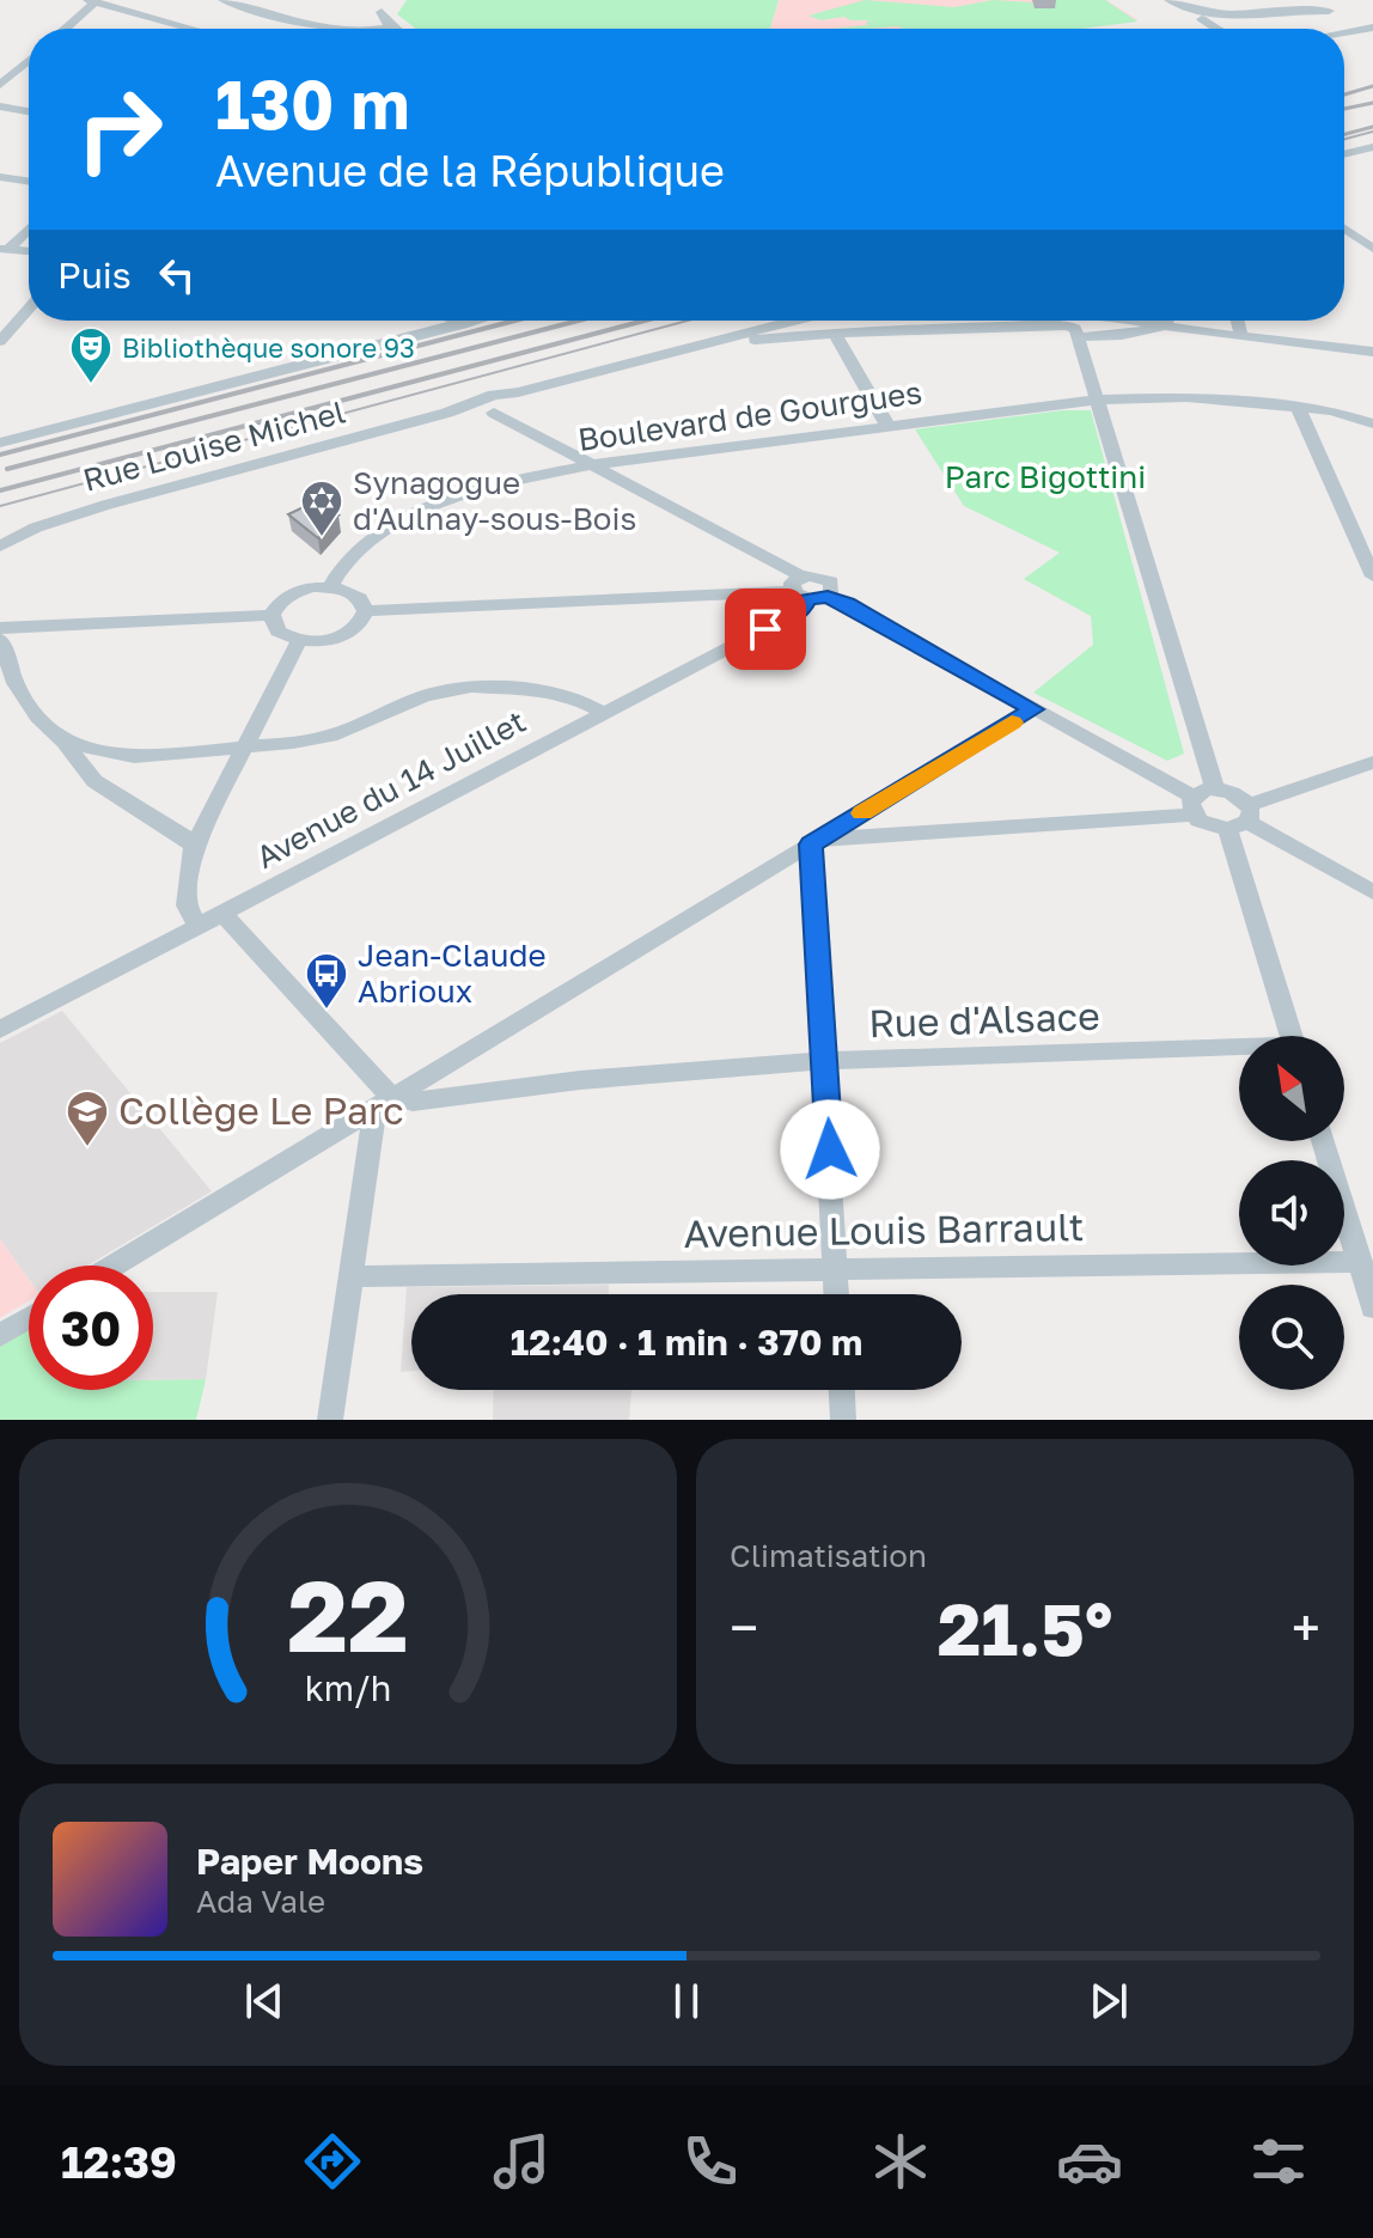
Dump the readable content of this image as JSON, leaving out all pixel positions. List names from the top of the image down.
{
  "streets": {
    "street": [
      "Boulevard de Gourgues",
      "Rue Louise Michel",
      "Avenue du 14 Juillet",
      "Rue d'Alsace",
      "Avenue Louis Barrault"
    ]
  },
  "parks": ["Parc Bigottini"],
  "places": {
    "theatre": ["Bibliothèque sonore 93"],
    "synagogue": ["Synagogue d'Aulnay-sous-Bois"],
    "bus stop": ["Jean-Claude Abrioux"],
    "school or university": ["Collège Le Parc"]
  },
  "north": "top left",
  "page": {
    "turn": ["130 m", "Avenue de la République"],
    "then": "Puis",
    "limit": "30",
    "trip": "12:40 · 1 min · 370 m",
    "tile": "Climatisation",
    "heat": ["−", "21.5°", "+"],
    "song": ["Paper Moons", "Ada Vale"],
    "tabs": "12:39",
    "gauge": ["22", "km/h"]
  }
}
